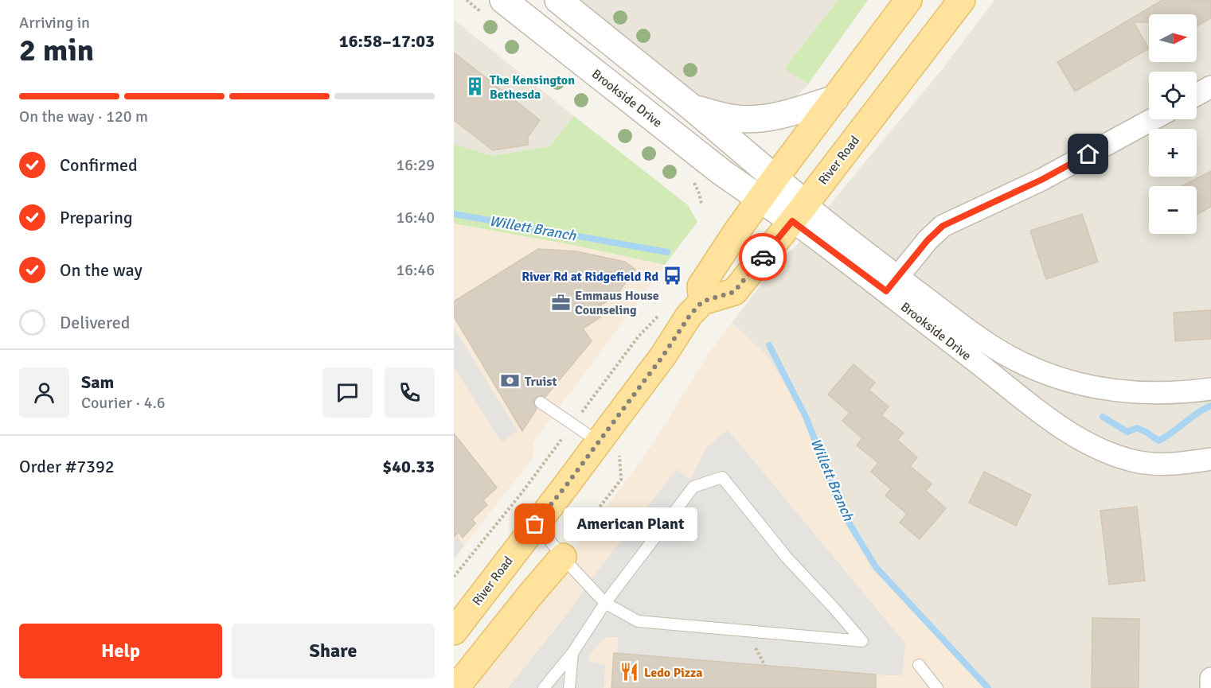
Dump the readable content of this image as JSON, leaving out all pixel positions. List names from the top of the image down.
{
  "streets": {
    "main road": ["River Road"],
    "street": ["Brookside Drive"]
  },
  "crossings": [
    ["Brookside Drive", "River Road"]
  ],
  "water": ["Willett Branch"],
  "places": {
    "building": ["The Kensington Bethesda"],
    "bus stop": ["River Rd at Ridgefield Rd"],
    "office": ["Emmaus House Counseling"],
    "bank": ["Truist"],
    "other": ["American Plant"],
    "restaurant": ["Ledo Pizza"]
  },
  "north": "right",
  "page": {
    "heading": ["2 min", "Arriving in", "16:58–17:03"],
    "panel": [
      "Sam",
      "Courier · 4.6",
      "Order #7392",
      "$40.33"
    ],
    "map_buttons": ["+", "−"],
    "bar": "On the way · 120 m",
    "list": [
      ["Confirmed", "16:29"],
      ["Preparing", "16:40"],
      ["On the way", "16:46"],
      "Delivered"
    ],
    "bubble": "American Plant",
    "buttons": ["Help", "Share"]
  }
}
